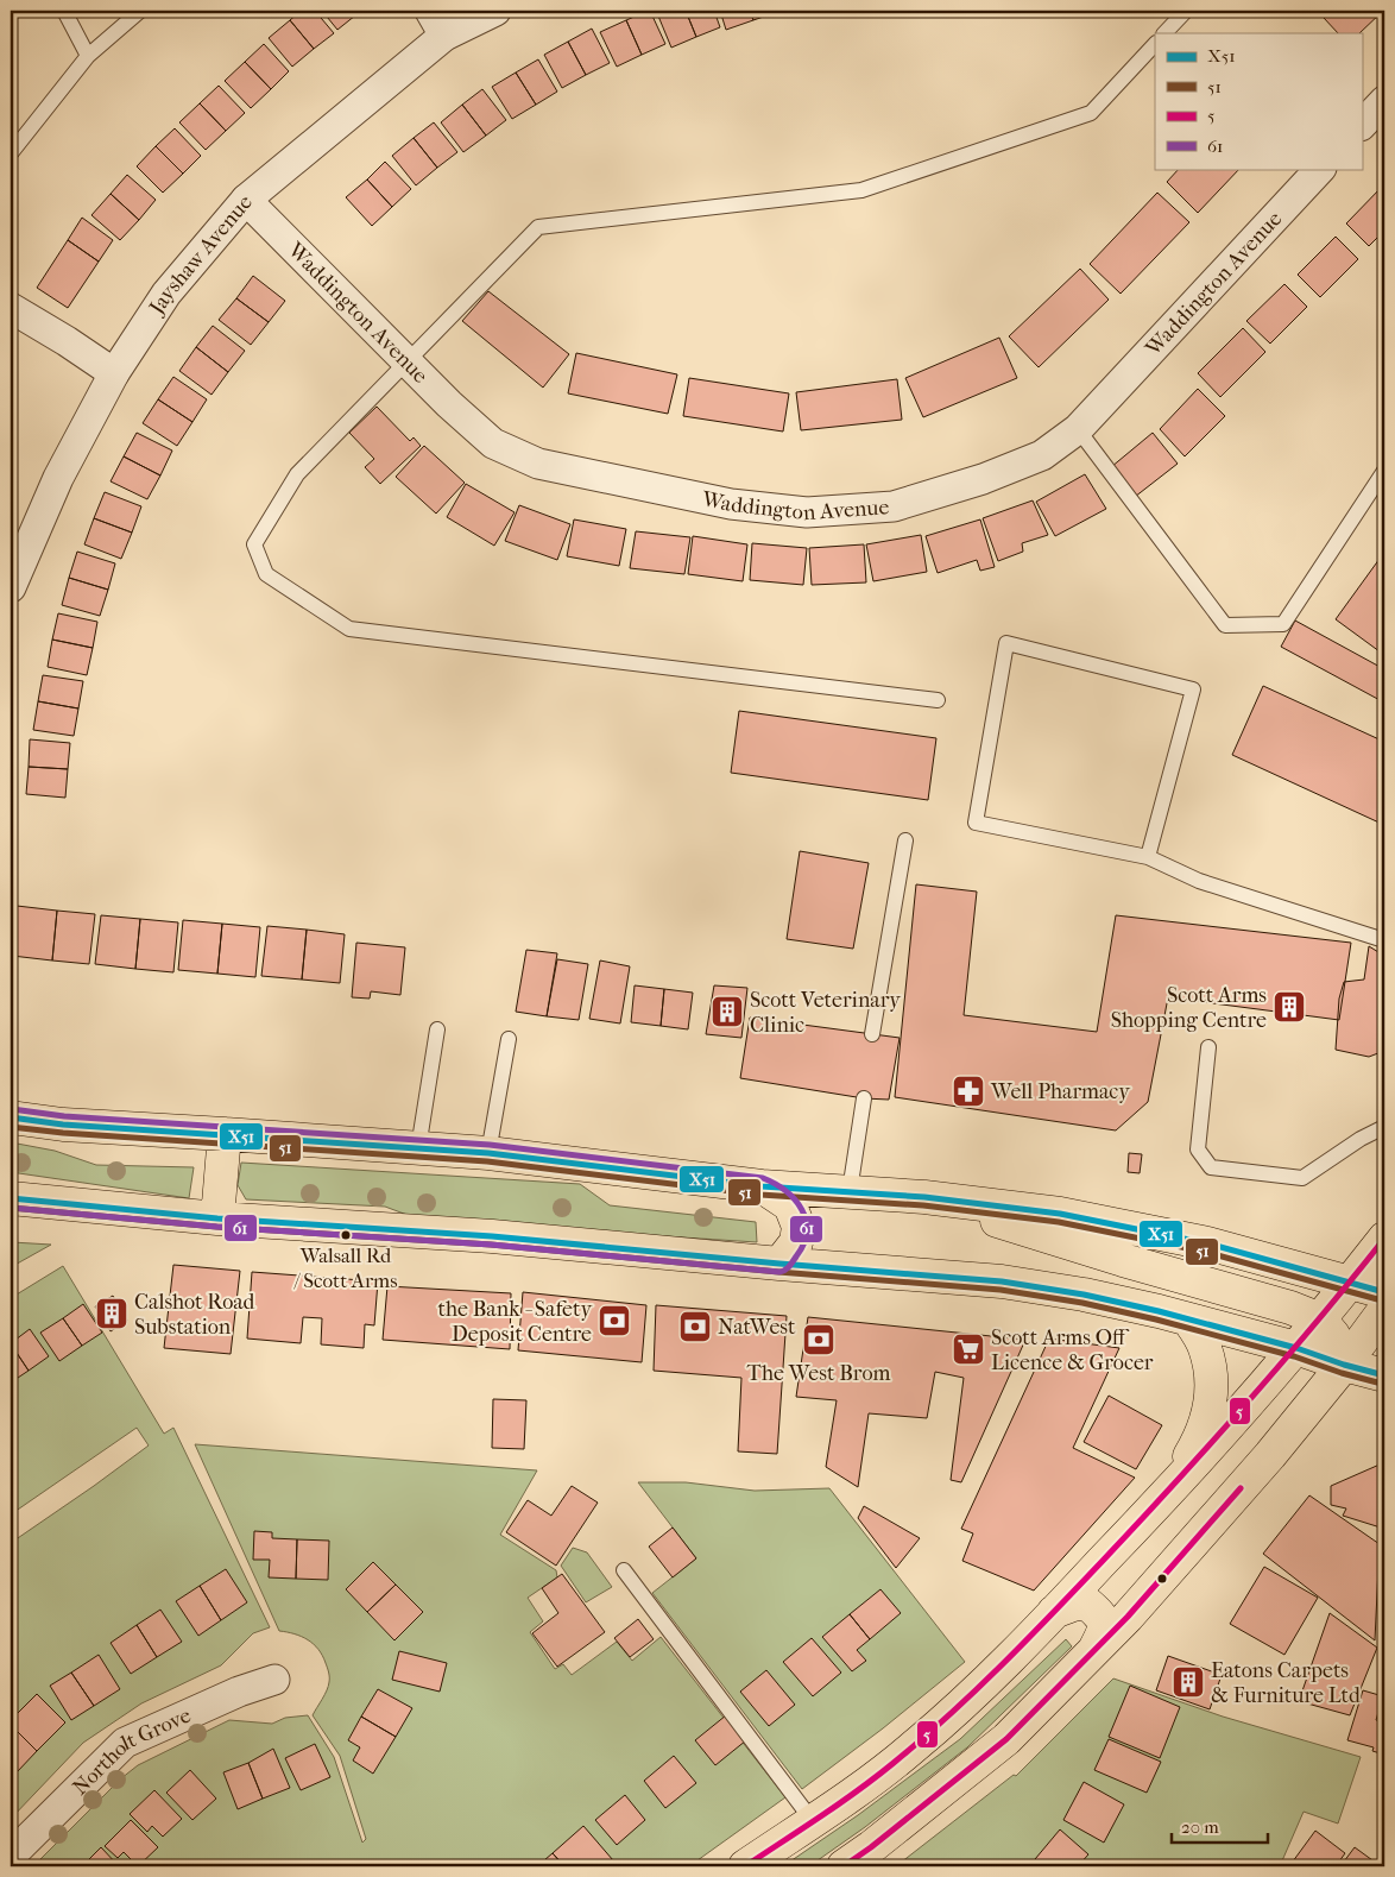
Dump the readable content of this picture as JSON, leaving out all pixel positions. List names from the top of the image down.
{
  "streets": {
    "street": ["Jayshaw Avenue", "Waddington Avenue", "Northolt Grove"]
  },
  "crossings": [
    ["Jayshaw Avenue", "Waddington Avenue"]
  ],
  "places": {
    "building": [
      "Scott Arms Shopping Centre",
      "Scott Veterinary Clinic",
      "Calshot Road Substation",
      "Eatons Carpets & Furniture Ltd"
    ],
    "pharmacy": ["Well Pharmacy"],
    "other": ["Walsall Rd / Scott Arms"],
    "bank": ["the Bank - Safety Deposit Centre", "NatWest", "The West Brom"],
    "supermarket": ["Scott Arms Off Licence & Grocer"]
  },
  "lines": [
    "transit line 61",
    "transit line X51",
    "transit line 51",
    "transit line 5"
  ],
  "legend": [
    "X51",
    "51",
    "5",
    "61"
  ],
  "scale_bar": "20 m"
}
